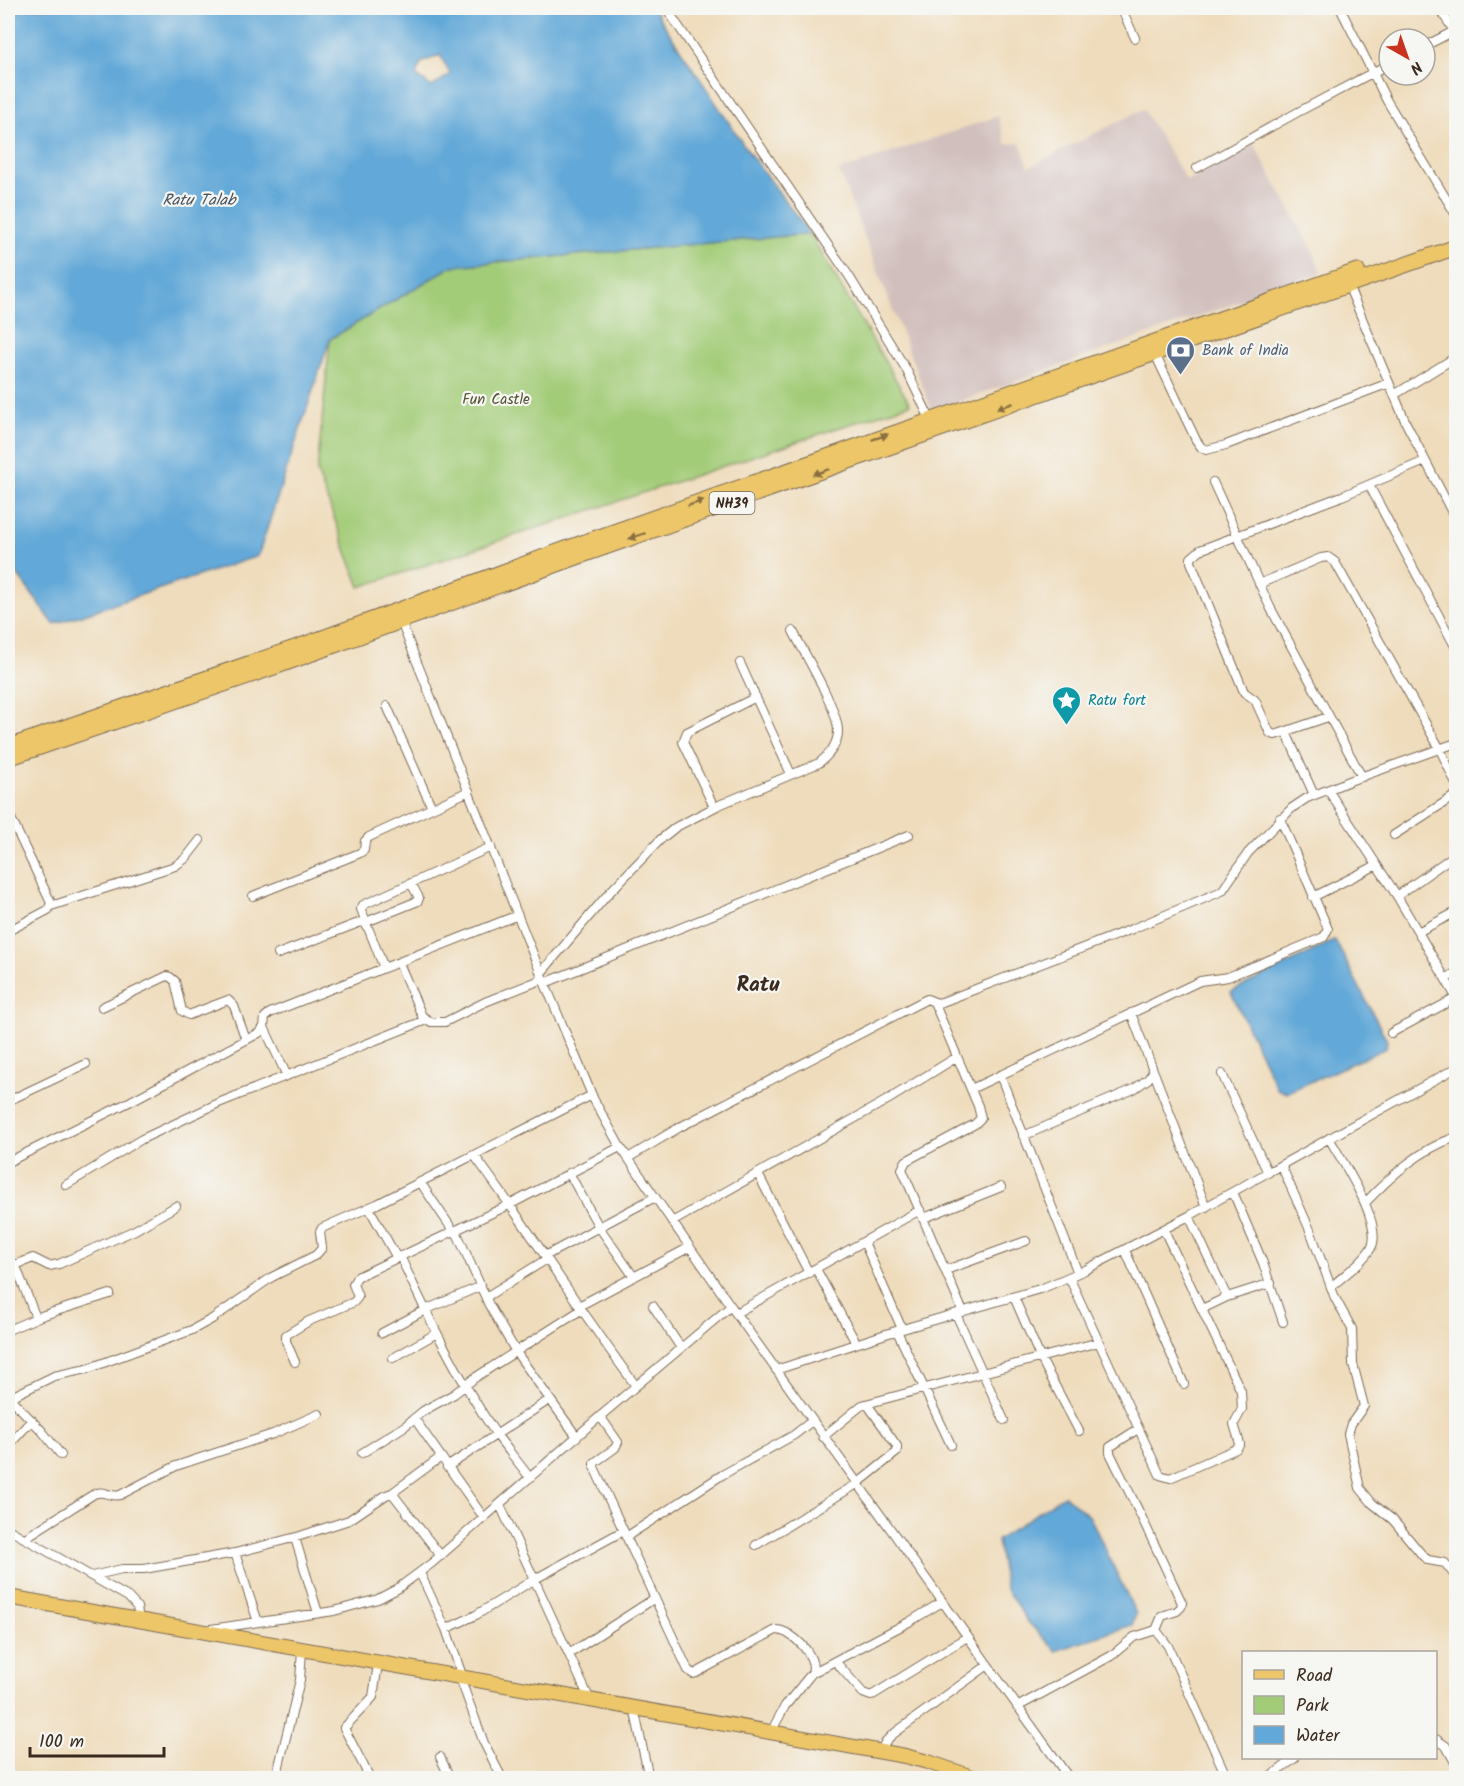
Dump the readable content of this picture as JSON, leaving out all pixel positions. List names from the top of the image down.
{
  "streets": {
    "highway": ["NH39"]
  },
  "districts": ["Ratu"],
  "water": ["Ratu Talab"],
  "parks": ["Fun Castle"],
  "places": {
    "bank": ["Bank of India"],
    "place": ["Ratu fort"]
  },
  "legend": ["Road", "Park", "Water"],
  "scale_bar": "100 m",
  "north": "bottom right"
}
